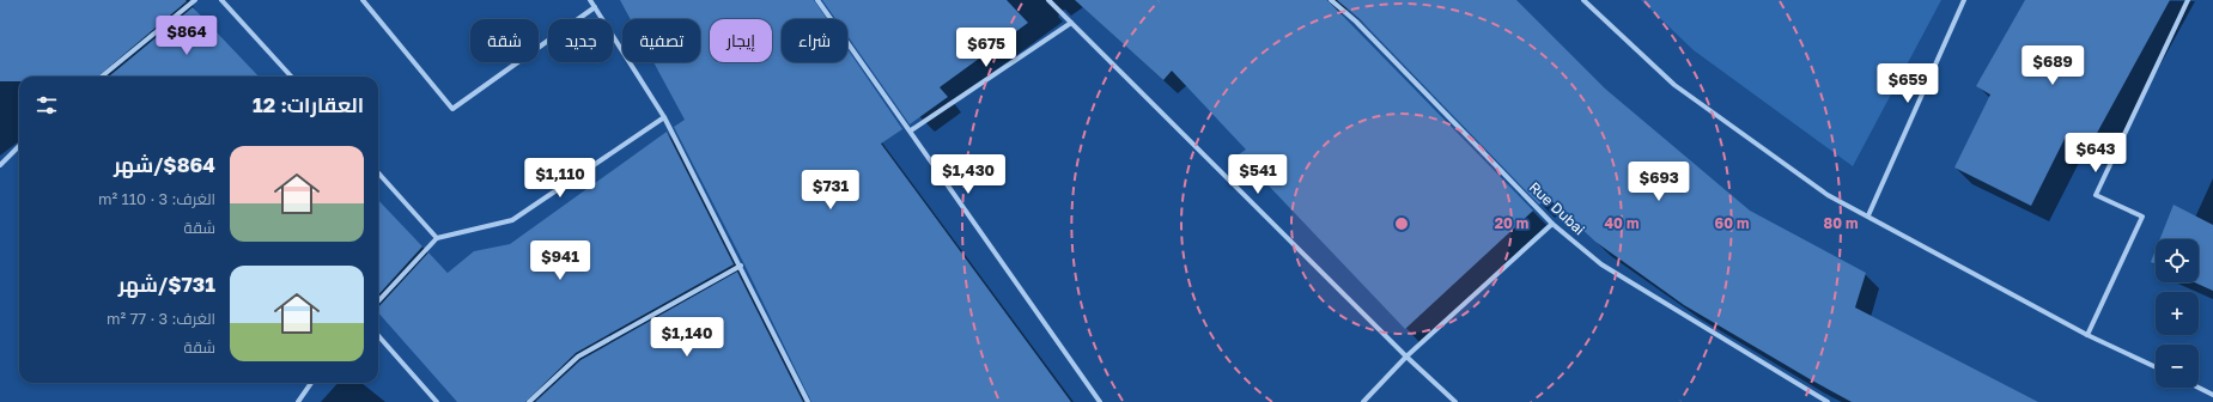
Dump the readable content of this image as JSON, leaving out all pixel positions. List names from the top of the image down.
{
  "streets": {
    "street": ["Rue Dubai"]
  },
  "page": {
    "price": [
      "$864",
      "$675",
      "$689",
      "$659",
      "$643",
      "$1,430",
      "$541",
      "$1,110",
      "$693",
      "$731",
      "$941",
      "$1,140"
    ],
    "chip": [
      "شراء",
      "إيجار",
      "تصفية",
      "جديد",
      "شقة"
    ],
    "heading": "العقارات: 12",
    "list": [
      {
        "name": "$864/شهر",
        "note": "الغرف: 3 · 110 m² · شقة"
      },
      {
        "name": "$731/شهر",
        "note": "الغرف: 3 · 77 m² · شقة"
      }
    ],
    "map_buttons": ["+", "−"]
  },
  "rings": [
    "20 m",
    "40 m",
    "60 m",
    "80 m"
  ]
}
